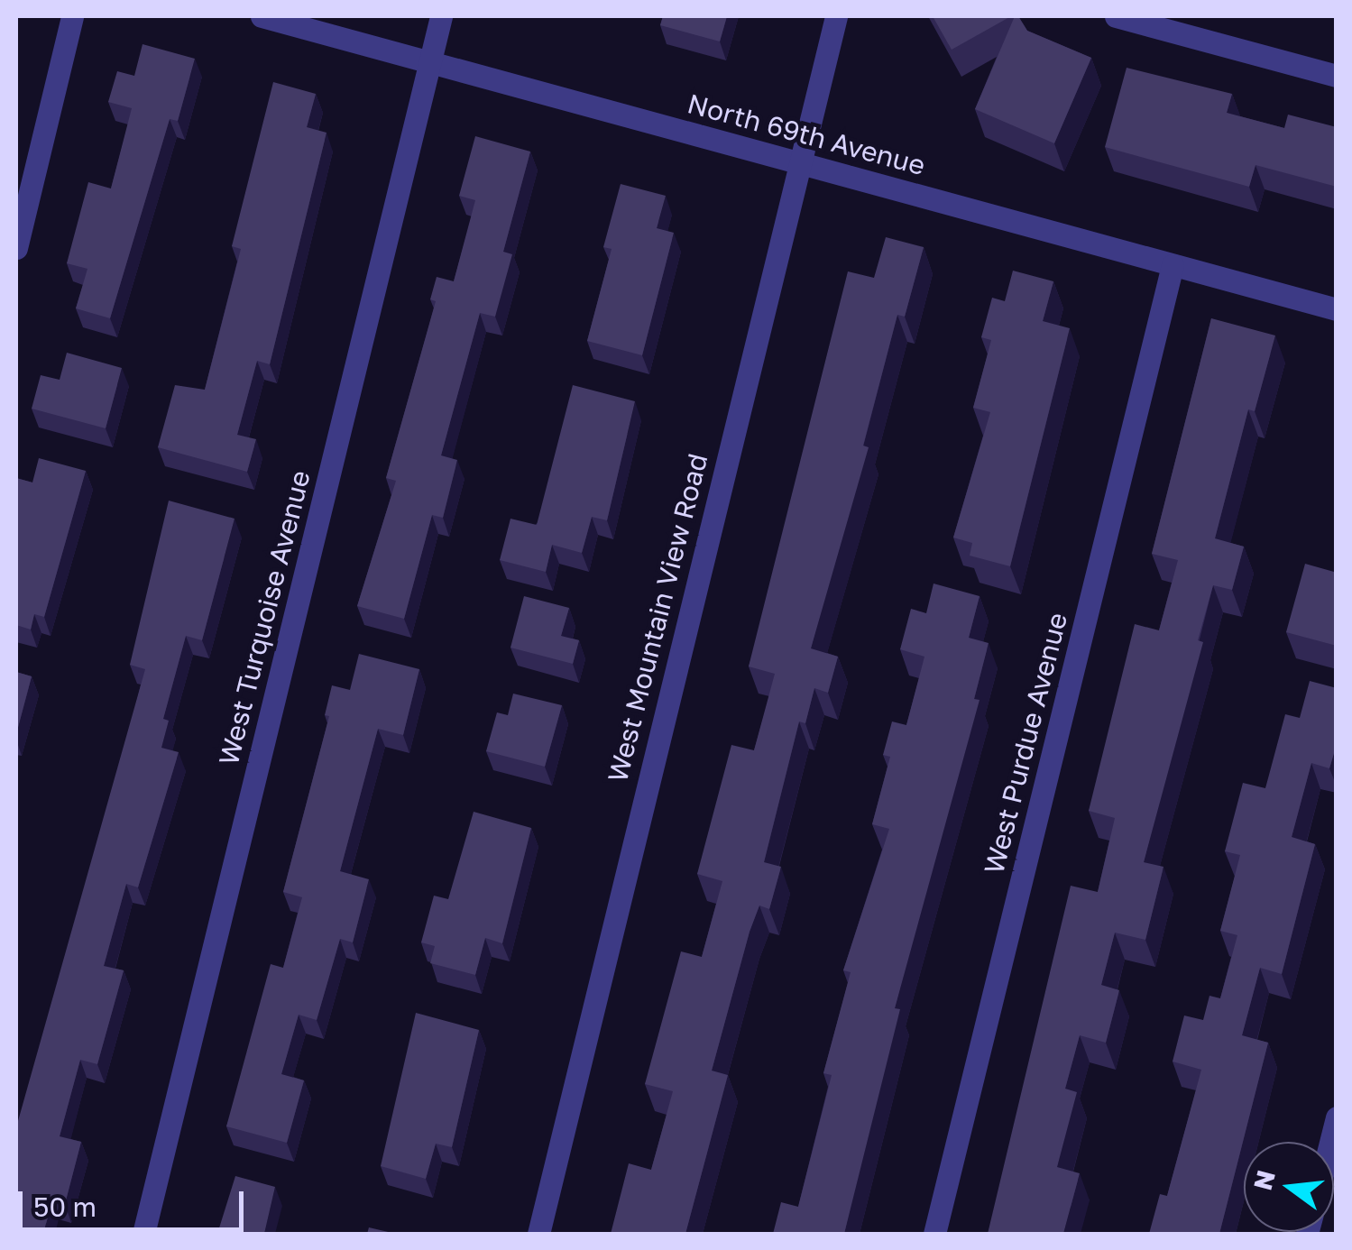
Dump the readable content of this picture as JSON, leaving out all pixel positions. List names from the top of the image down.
{
  "streets": {
    "street": [
      "North 69th Avenue",
      "West Turquoise Avenue",
      "West Mountain View Road",
      "West Purdue Avenue"
    ]
  },
  "crossings": [
    ["North 69th Avenue", "West Turquoise Avenue"],
    ["North 69th Avenue", "West Mountain View Road"],
    ["North 69th Avenue", "West Purdue Avenue"]
  ],
  "scale_bar": "50 m",
  "north": "left"
}
